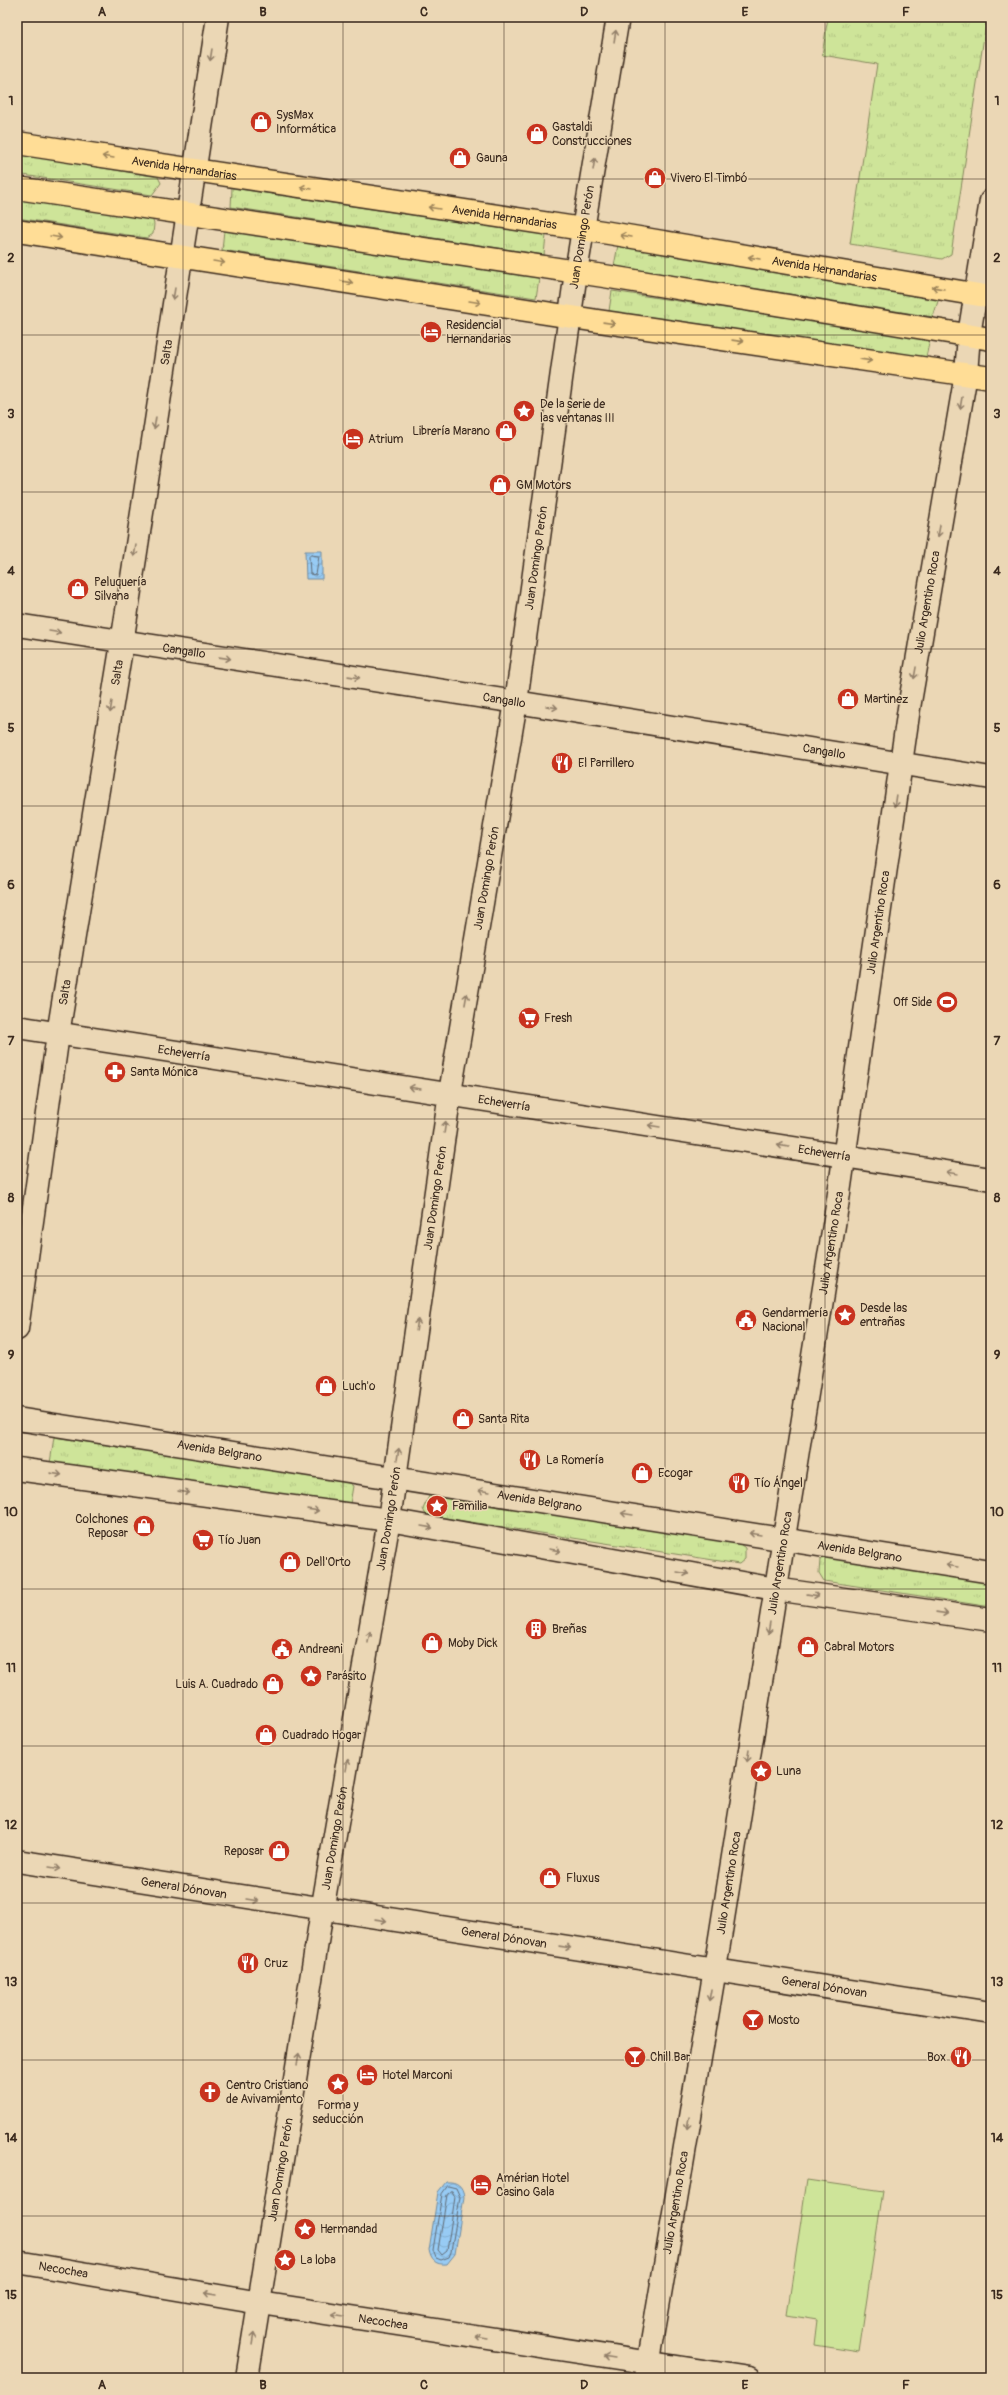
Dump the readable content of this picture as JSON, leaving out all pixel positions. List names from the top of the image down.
{
  "streets": {
    "main road": ["Avenida Hernandarias"],
    "street": [
      "Juan Domingo Perón",
      "Salta",
      "Julio Argentino Roca",
      "Cangallo",
      "Echeverría",
      "Avenida Belgrano",
      "General Dónovan",
      "Necochea"
    ]
  },
  "crossings": [
    ["Avenida Hernandarias", "Juan Domingo Perón"],
    ["Avenida Hernandarias", "Salta"],
    ["Avenida Hernandarias", "Julio Argentino Roca"],
    ["Juan Domingo Perón", "Cangallo"],
    ["Juan Domingo Perón", "Echeverría"],
    ["Juan Domingo Perón", "Avenida Belgrano"],
    ["Juan Domingo Perón", "General Dónovan"],
    ["Juan Domingo Perón", "Necochea"],
    ["Salta", "Cangallo"],
    ["Salta", "Echeverría"],
    ["Julio Argentino Roca", "Cangallo"],
    ["Julio Argentino Roca", "Echeverría"],
    ["Julio Argentino Roca", "Avenida Belgrano"],
    ["Julio Argentino Roca", "General Dónovan"],
    ["Julio Argentino Roca", "Necochea"]
  ],
  "one_way": [
    "Juan Domingo Perón",
    "Salta",
    "Julio Argentino Roca",
    "Cangallo",
    "Echeverría",
    "General Dónovan",
    "Necochea"
  ],
  "places": {
    "shop": [
      "SysMax Informática",
      "Gastaldi Construcciones",
      "Gauna",
      "Vivero El Timbó",
      "Librería Marano",
      "GM Motors",
      "Peluquería Silvana",
      "Martinez",
      "Luch'o",
      "Santa Rita",
      "Ecogar",
      "Colchones Reposar",
      "Dell'Orto",
      "Moby Dick",
      "Cabral Motors",
      "Luis A. Cuadrado",
      "Cuadrado Hogar",
      "Reposar",
      "Fluxus"
    ],
    "hotel": [
      "Residencial Hernandarias",
      "Atrium",
      "Hotel Marconi",
      "Amérian Hotel Casino Gala"
    ],
    "place": [
      "De la serie de las ventanas III",
      "Desde las entrañas",
      "Familia",
      "Parásito",
      "Luna",
      "Forma y seducción",
      "Hermandad",
      "La loba"
    ],
    "restaurant": [
      "El Parrillero",
      "La Romería",
      "Tío Ángel",
      "Cruz",
      "Box"
    ],
    "sports": ["Off Side"],
    "supermarket": ["Fresh", "Tío Juan"],
    "pharmacy": ["Santa Mónica"],
    "public building": ["Gendarmería Nacional", "Andreani"],
    "building": ["Breñas"],
    "bar": ["Mosto", "Chill Bar"],
    "church": ["Centro Cristiano de Avivamiento"]
  },
  "grid": {
    "columns": [
      "A",
      "B",
      "C",
      "D",
      "E",
      "F"
    ],
    "rows": [
      "1",
      "2",
      "3",
      "4",
      "5",
      "6",
      "7",
      "8",
      "9",
      "10",
      "11",
      "12",
      "13",
      "14",
      "15"
    ]
  }
}
